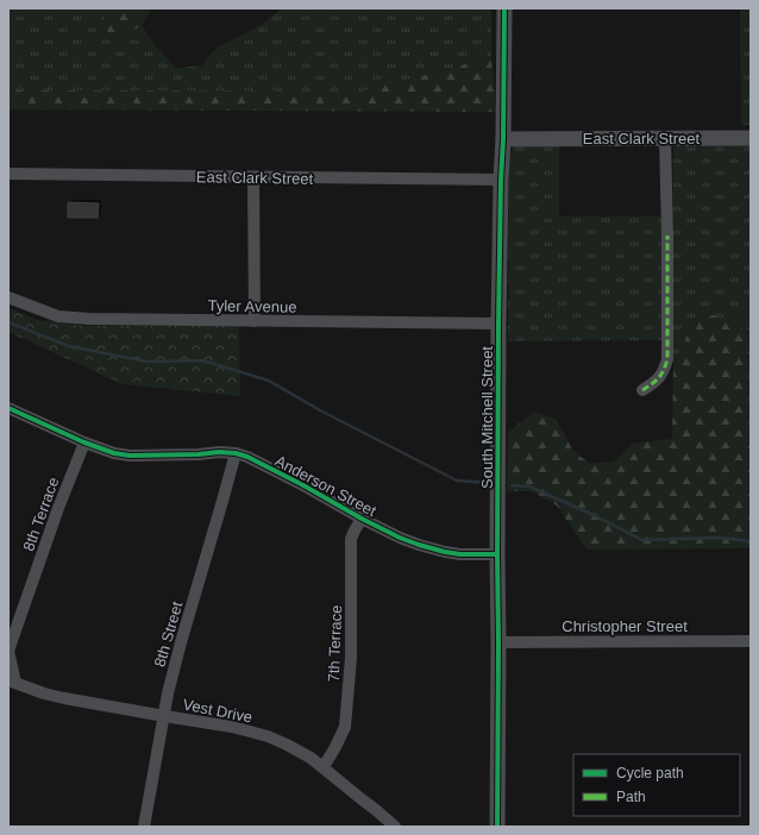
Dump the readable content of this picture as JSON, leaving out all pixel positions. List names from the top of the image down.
{
  "streets": {
    "street": [
      "East Clark Street",
      "Tyler Avenue",
      "South Mitchell Street",
      "Anderson Street",
      "8th Terrace",
      "Christopher Street",
      "8th Street",
      "7th Terrace",
      "Vest Drive"
    ]
  },
  "crossings": [
    ["East Clark Street", "South Mitchell Street"],
    ["Tyler Avenue", "South Mitchell Street"],
    ["South Mitchell Street", "Anderson Street"],
    ["South Mitchell Street", "Christopher Street"],
    ["Anderson Street", "8th Terrace"],
    ["Anderson Street", "8th Street"],
    ["Anderson Street", "7th Terrace"],
    ["8th Terrace", "Vest Drive"],
    ["8th Street", "Vest Drive"],
    ["7th Terrace", "Vest Drive"]
  ],
  "legend": ["Cycle path", "Path"]
}
